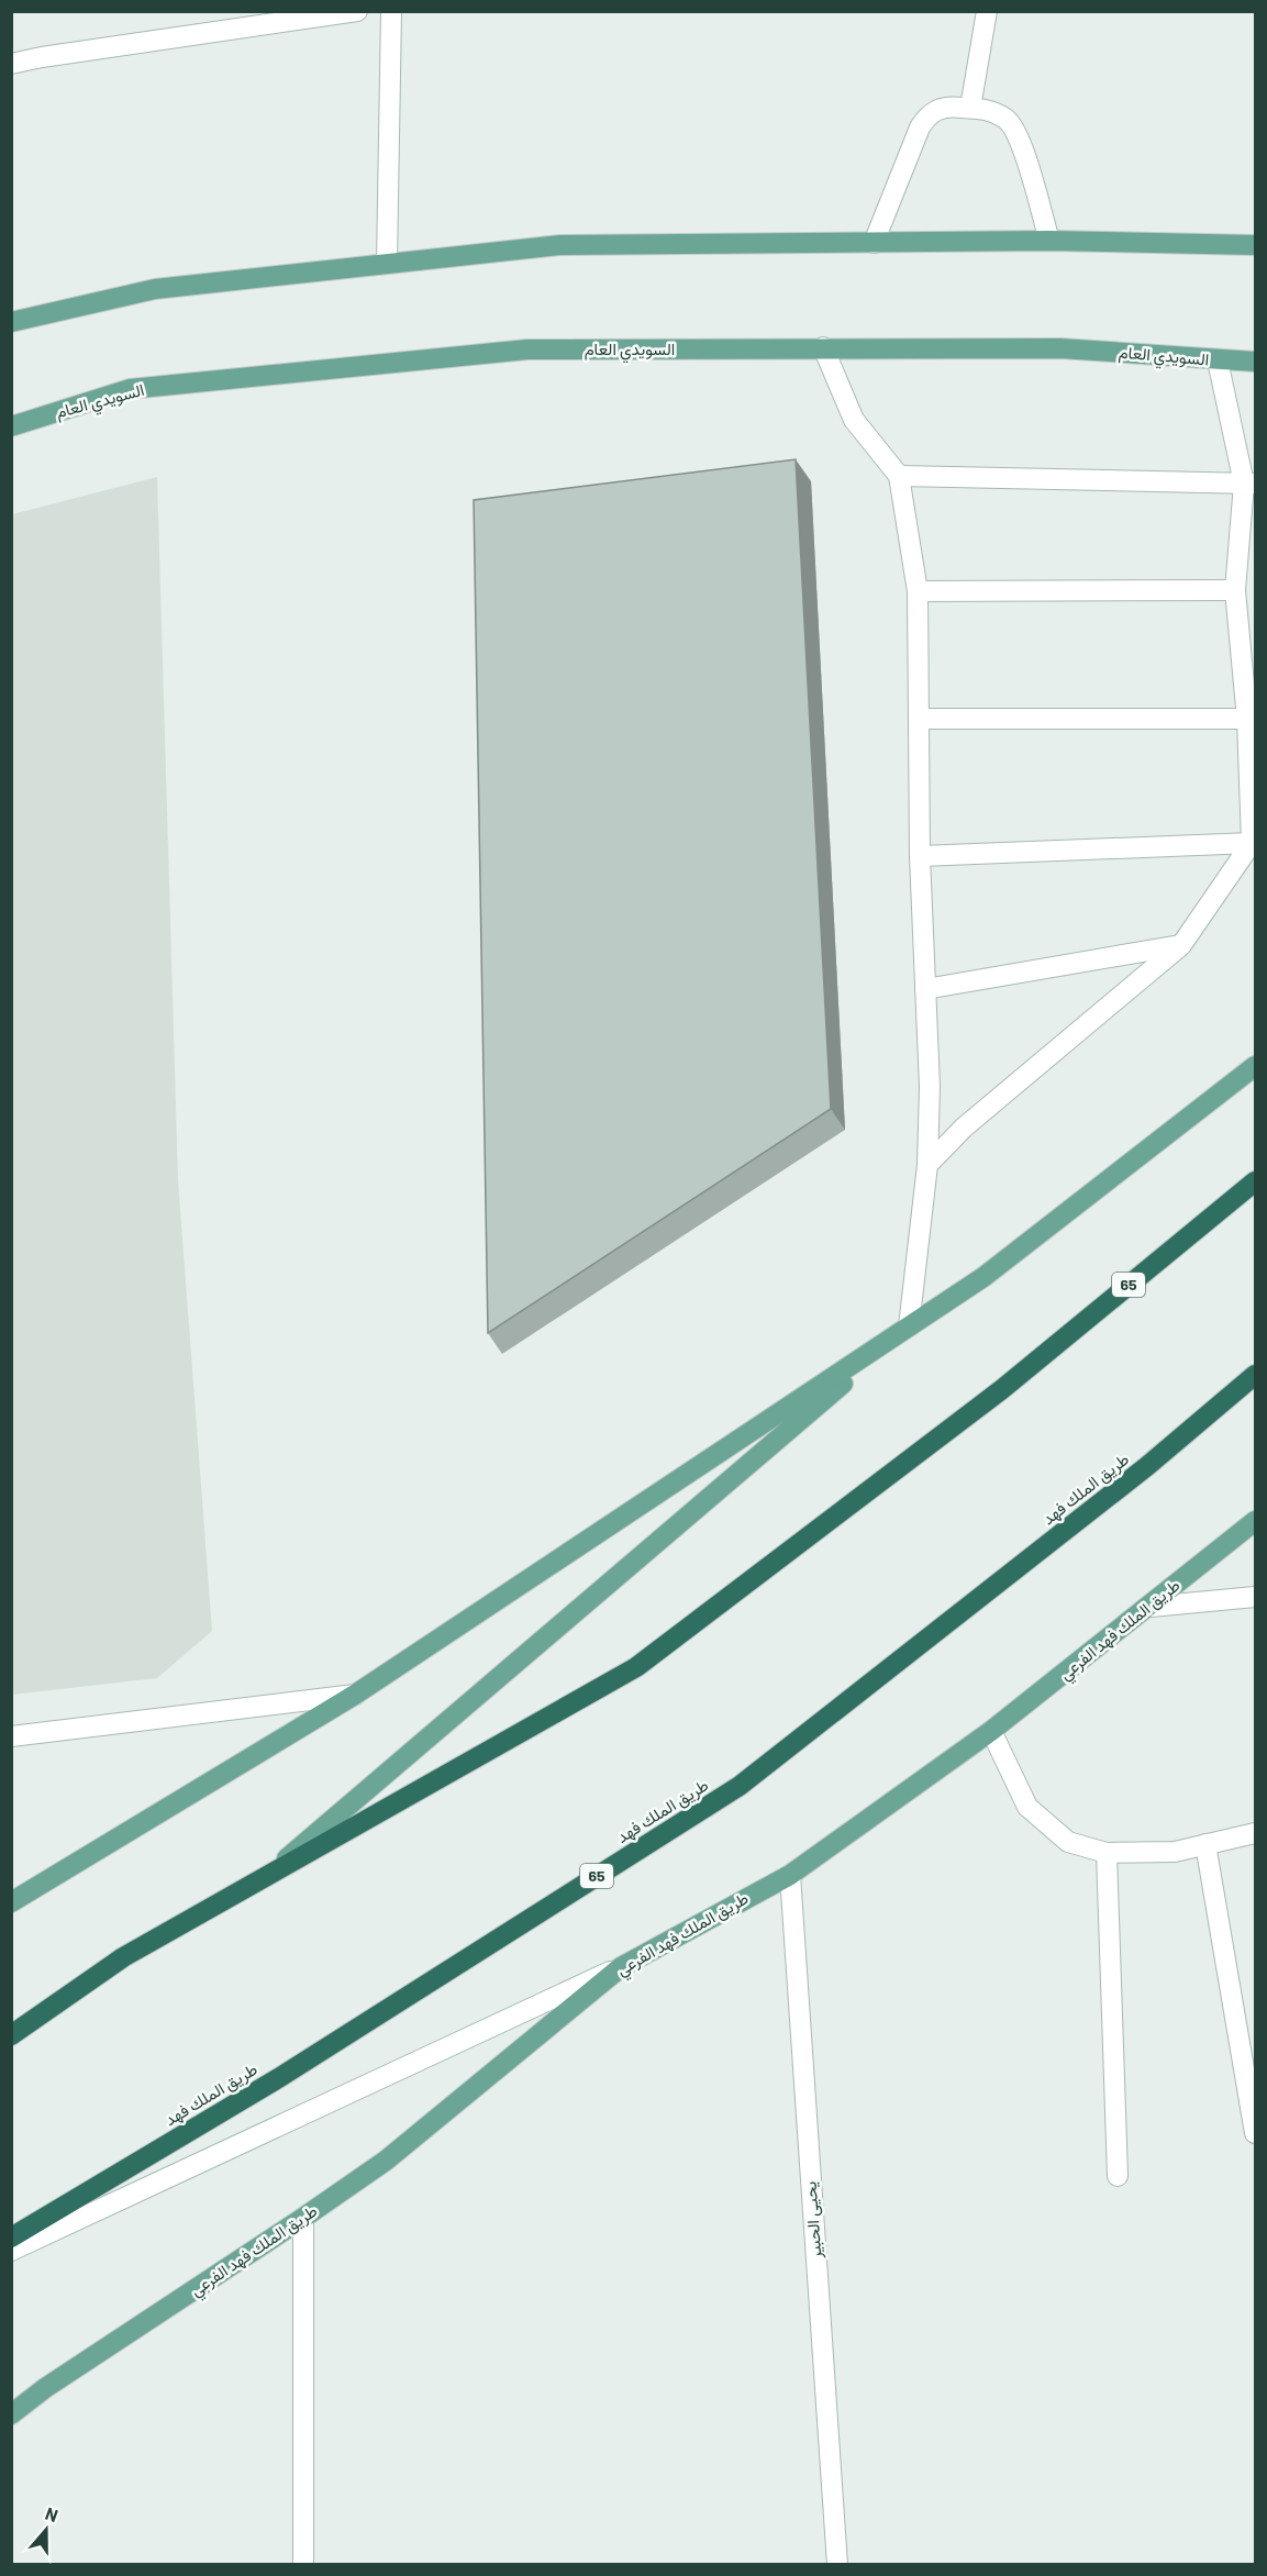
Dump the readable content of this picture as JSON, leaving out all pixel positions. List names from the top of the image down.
{
  "streets": {
    "highway": ["65", "طريق الملك فهد"],
    "main road": ["السويدي العام", "طريق الملك فهد الفرعي"],
    "street": ["يحيى الحبير"]
  },
  "crossings": [
    ["طريق الملك فهد الفرعي", "يحيى الحبير"]
  ],
  "north": "top"
}
